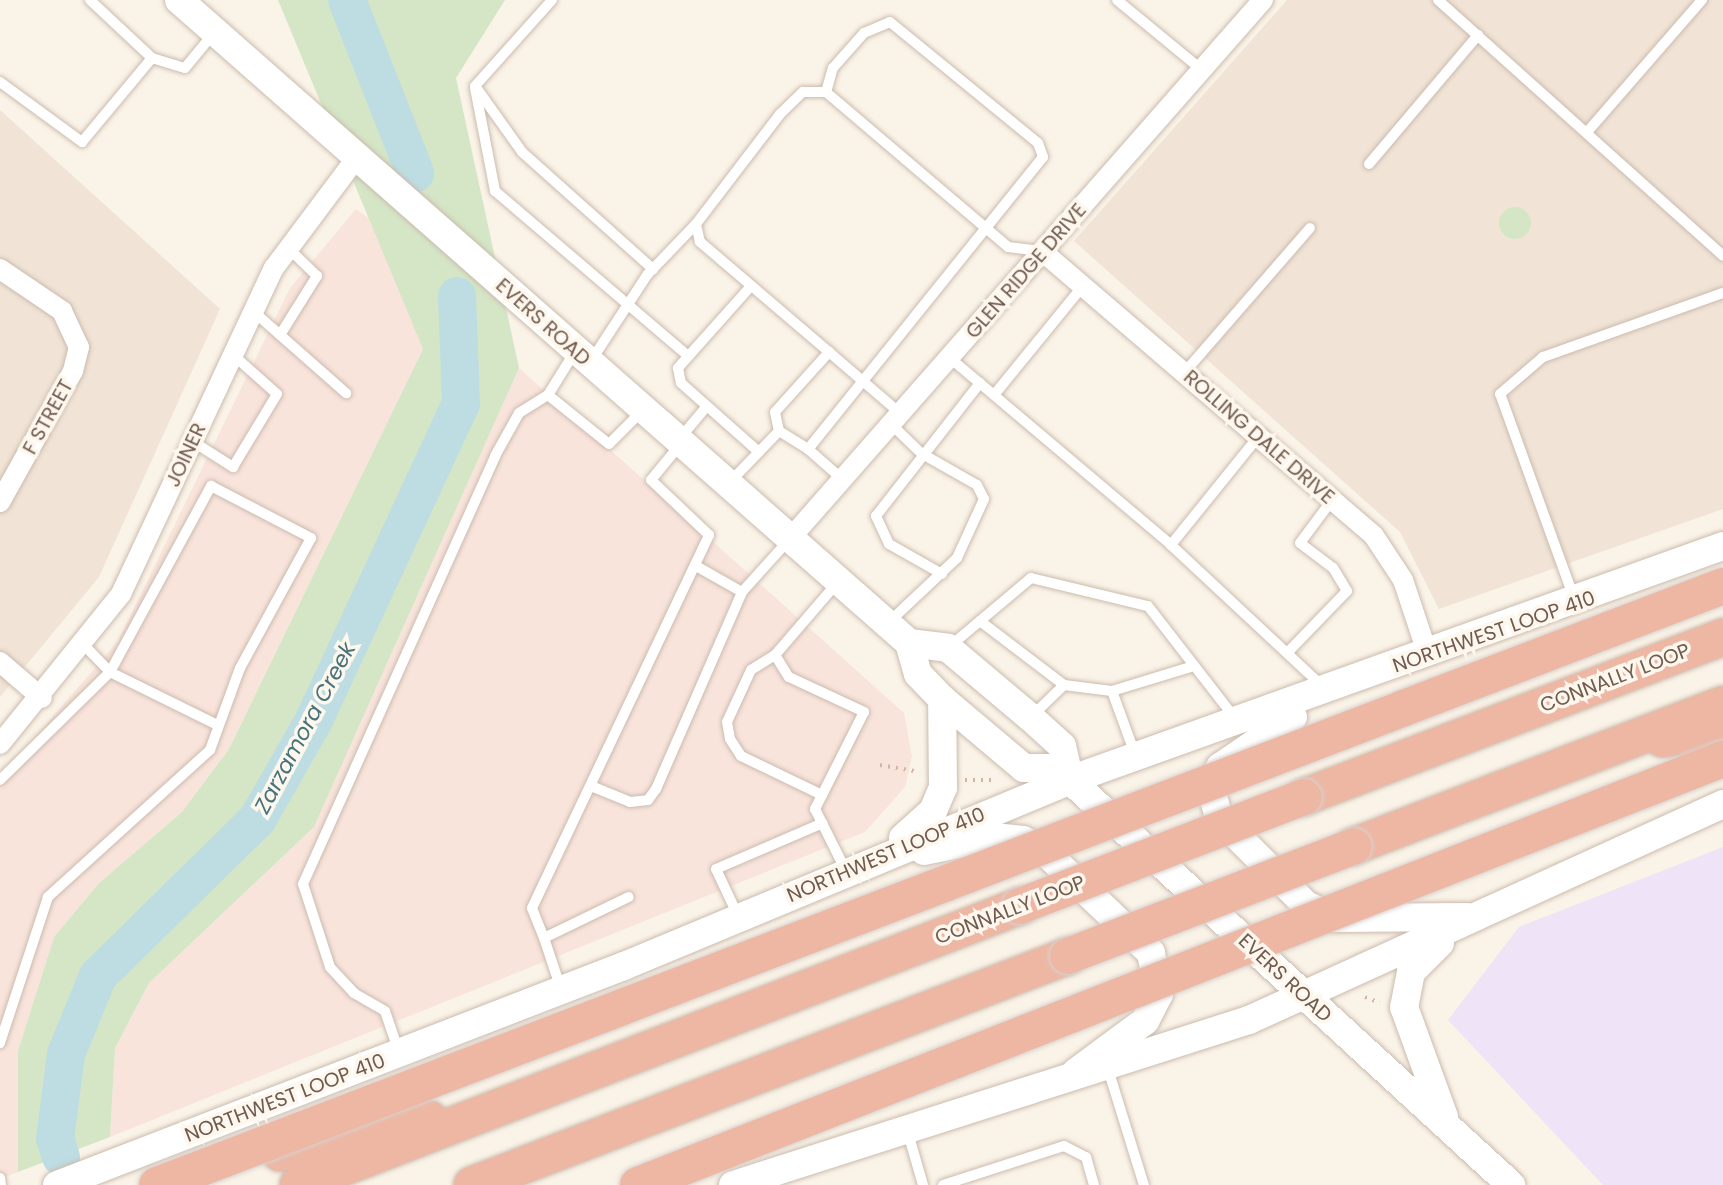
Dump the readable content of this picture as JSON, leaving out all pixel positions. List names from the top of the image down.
{
  "streets": {
    "highway": ["CONNALLY LOOP"],
    "main road": ["EVERS ROAD", "NORTHWEST LOOP 410"],
    "street": [
      "GLEN RIDGE DRIVE",
      "F STREET",
      "ROLLING DALE DRIVE",
      "JOINER"
    ]
  },
  "crossings": [
    ["GLEN RIDGE DRIVE", "EVERS ROAD"],
    ["GLEN RIDGE DRIVE", "ROLLING DALE DRIVE"],
    ["EVERS ROAD", "JOINER"],
    ["EVERS ROAD", "NORTHWEST LOOP 410"],
    ["ROLLING DALE DRIVE", "NORTHWEST LOOP 410"]
  ],
  "water": ["Zarzamora Creek"]
}
